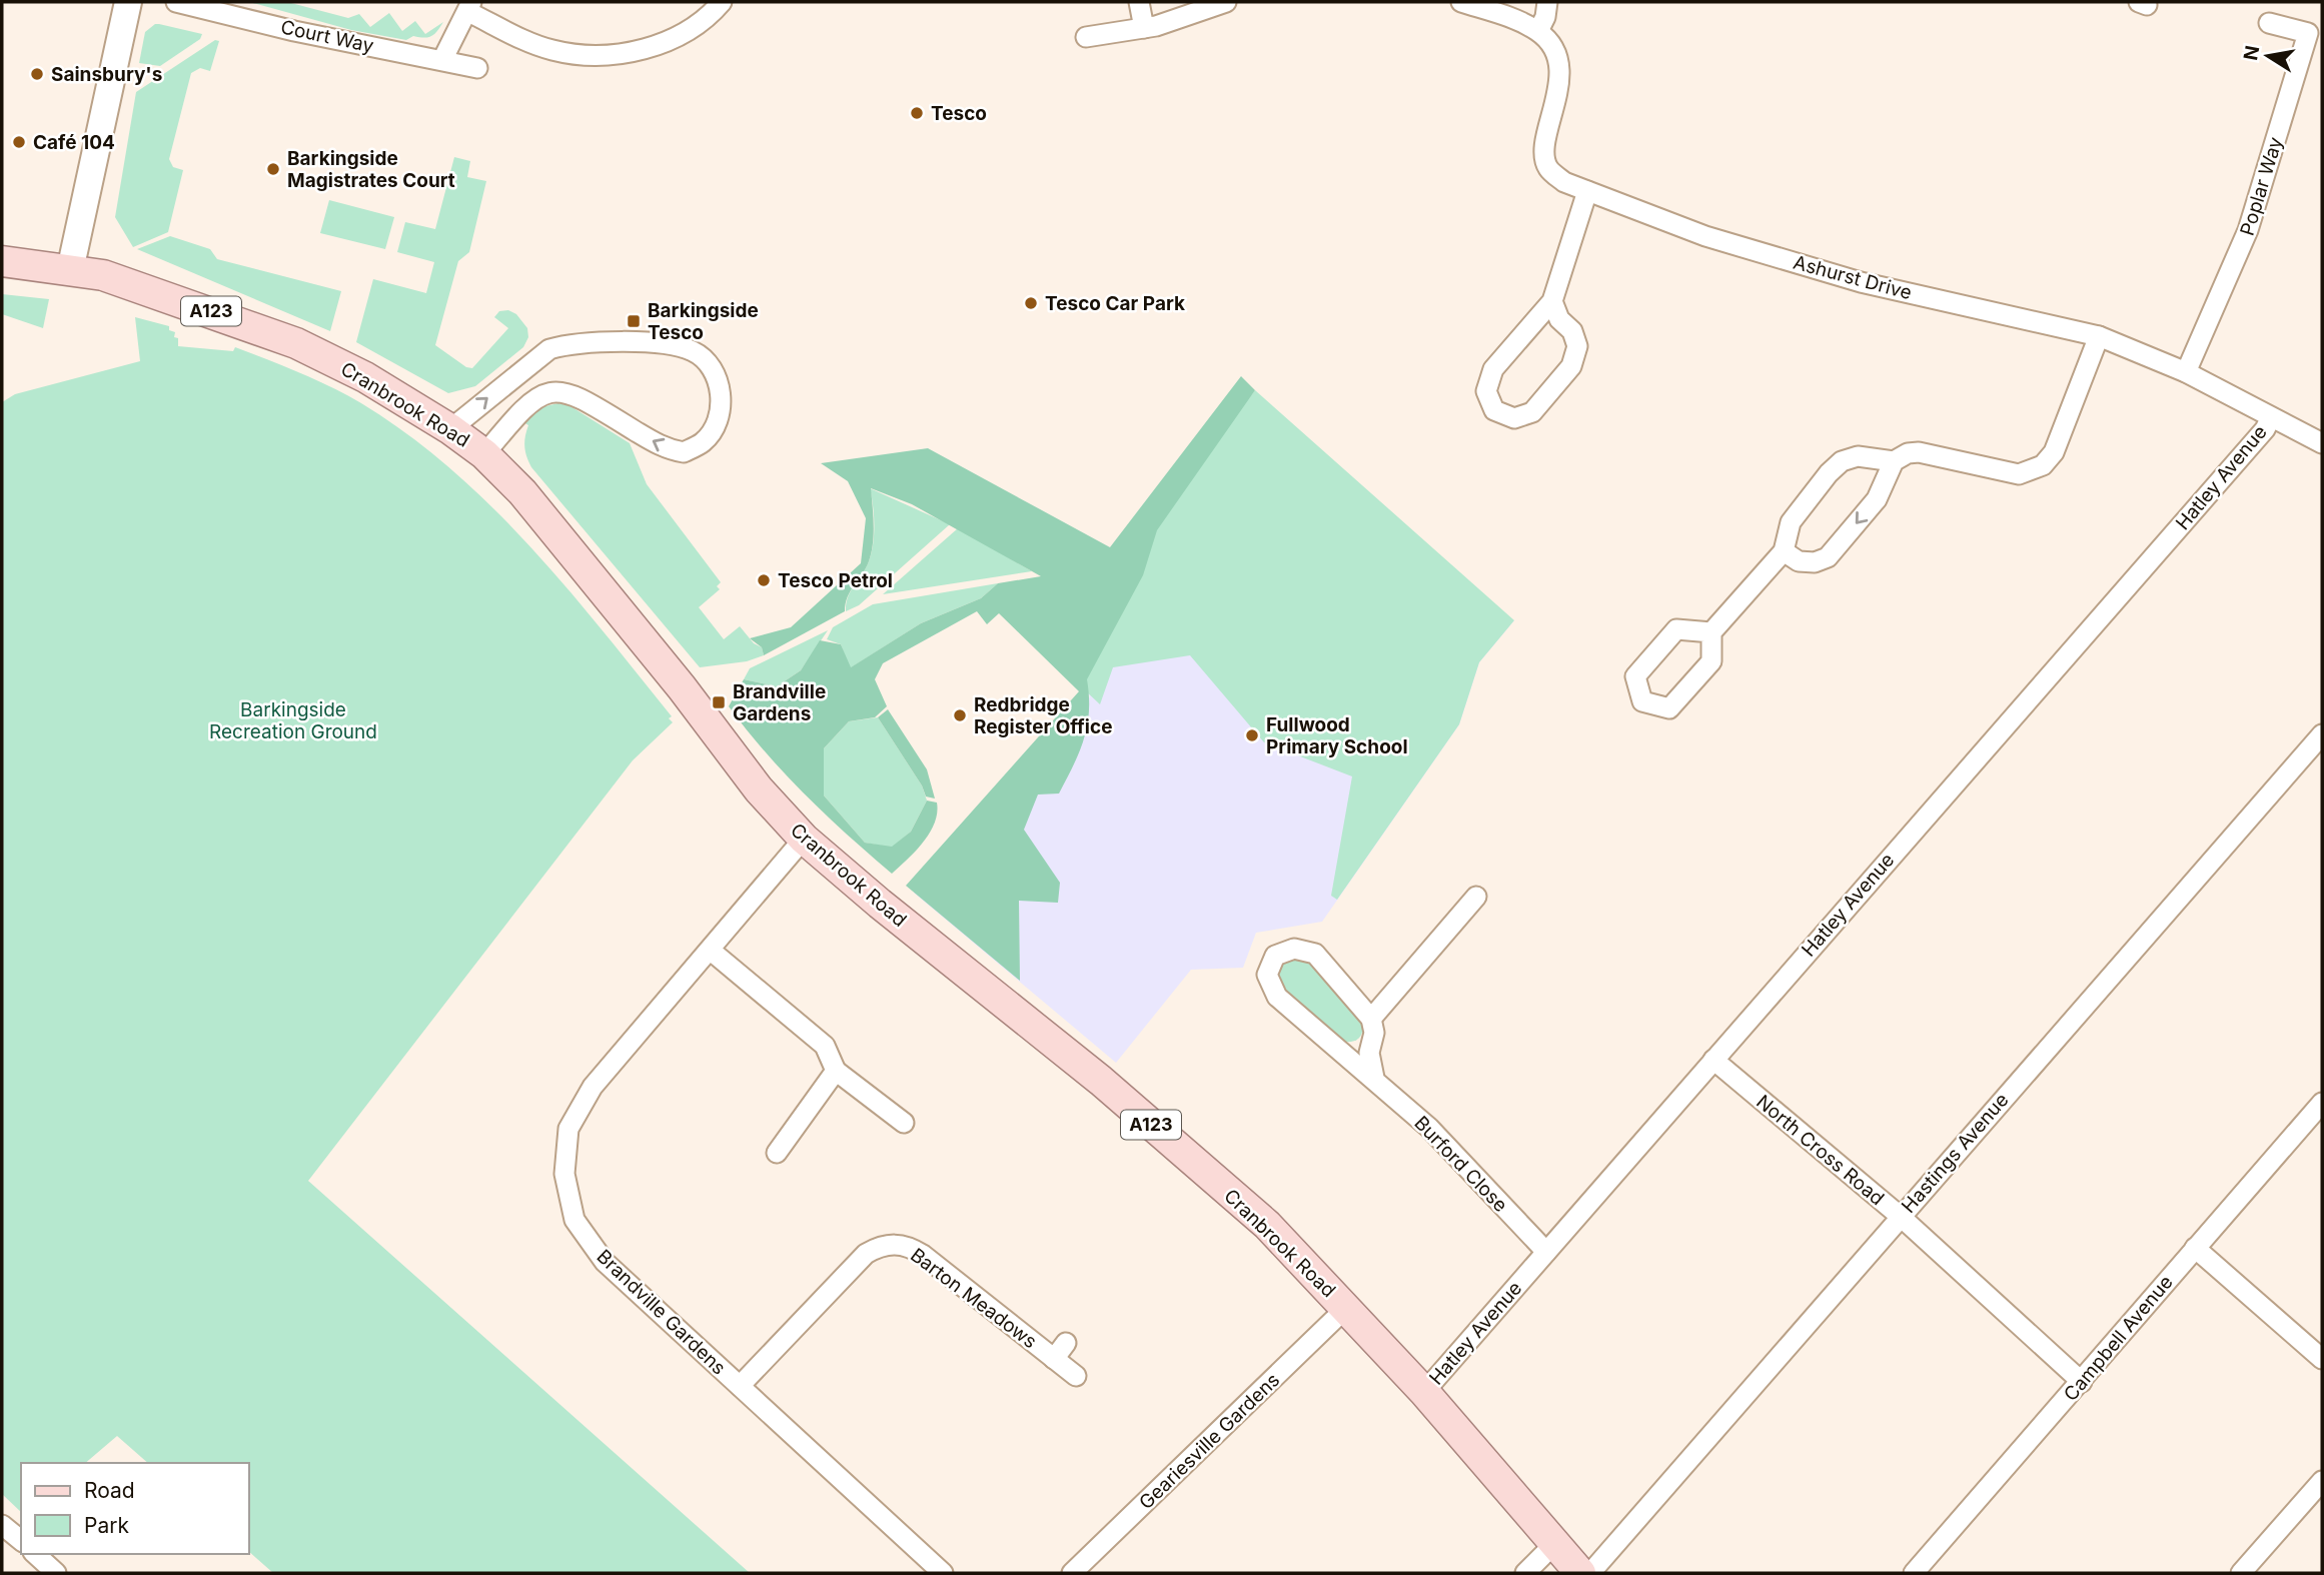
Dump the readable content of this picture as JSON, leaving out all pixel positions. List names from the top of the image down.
{
  "streets": {
    "main road": ["A123", "Cranbrook Road"],
    "street": [
      "Court Way",
      "Poplar Way",
      "Ashurst Drive",
      "Hatley Avenue",
      "North Cross Road",
      "Hastings Avenue",
      "Burford Close",
      "Barton Meadows",
      "Brandville Gardens",
      "Campbell Avenue",
      "Geariesville Gardens"
    ]
  },
  "crossings": [
    ["Poplar Way", "Ashurst Drive"],
    ["Ashurst Drive", "Hatley Avenue"],
    ["A123", "Cranbrook Road"],
    ["Cranbrook Road", "Hatley Avenue"],
    ["Cranbrook Road", "Brandville Gardens"],
    ["Cranbrook Road", "Geariesville Gardens"],
    ["Hatley Avenue", "North Cross Road"],
    ["Hatley Avenue", "Burford Close"],
    ["North Cross Road", "Hastings Avenue"],
    ["North Cross Road", "Campbell Avenue"],
    ["Barton Meadows", "Brandville Gardens"]
  ],
  "parks": ["Barkingside Recreation Ground"],
  "places": {
    "other": [
      "Sainsbury's",
      "Tesco",
      "Café 104",
      "Barkingside Magistrates Court",
      "Tesco Car Park",
      "Tesco Petrol",
      "Redbridge Register Office",
      "Fullwood Primary School"
    ],
    "transit": ["Barkingside Tesco", "Brandville Gardens"]
  },
  "legend": ["Road", "Park"],
  "north": "left"
}
